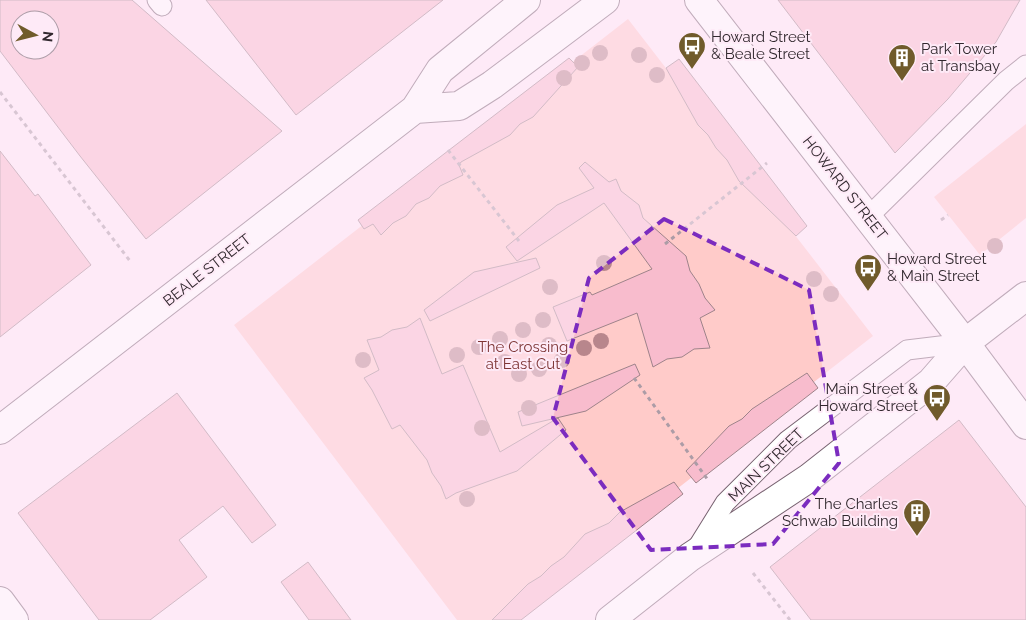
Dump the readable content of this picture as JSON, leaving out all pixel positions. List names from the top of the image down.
{
  "streets": {
    "street": ["HOWARD STREET", "BEALE STREET", "MAIN STREET"]
  },
  "crossings": [
    ["HOWARD STREET", "MAIN STREET"]
  ],
  "parks": ["The Crossing at East Cut"],
  "places": {
    "bus stop": ["Howard Street & Beale Street", "Howard Street & Main Street", "Main Street & Howard Street"],
    "building": ["Park Tower at Transbay", "The Charles Schwab Building"]
  },
  "north": "right"
}
